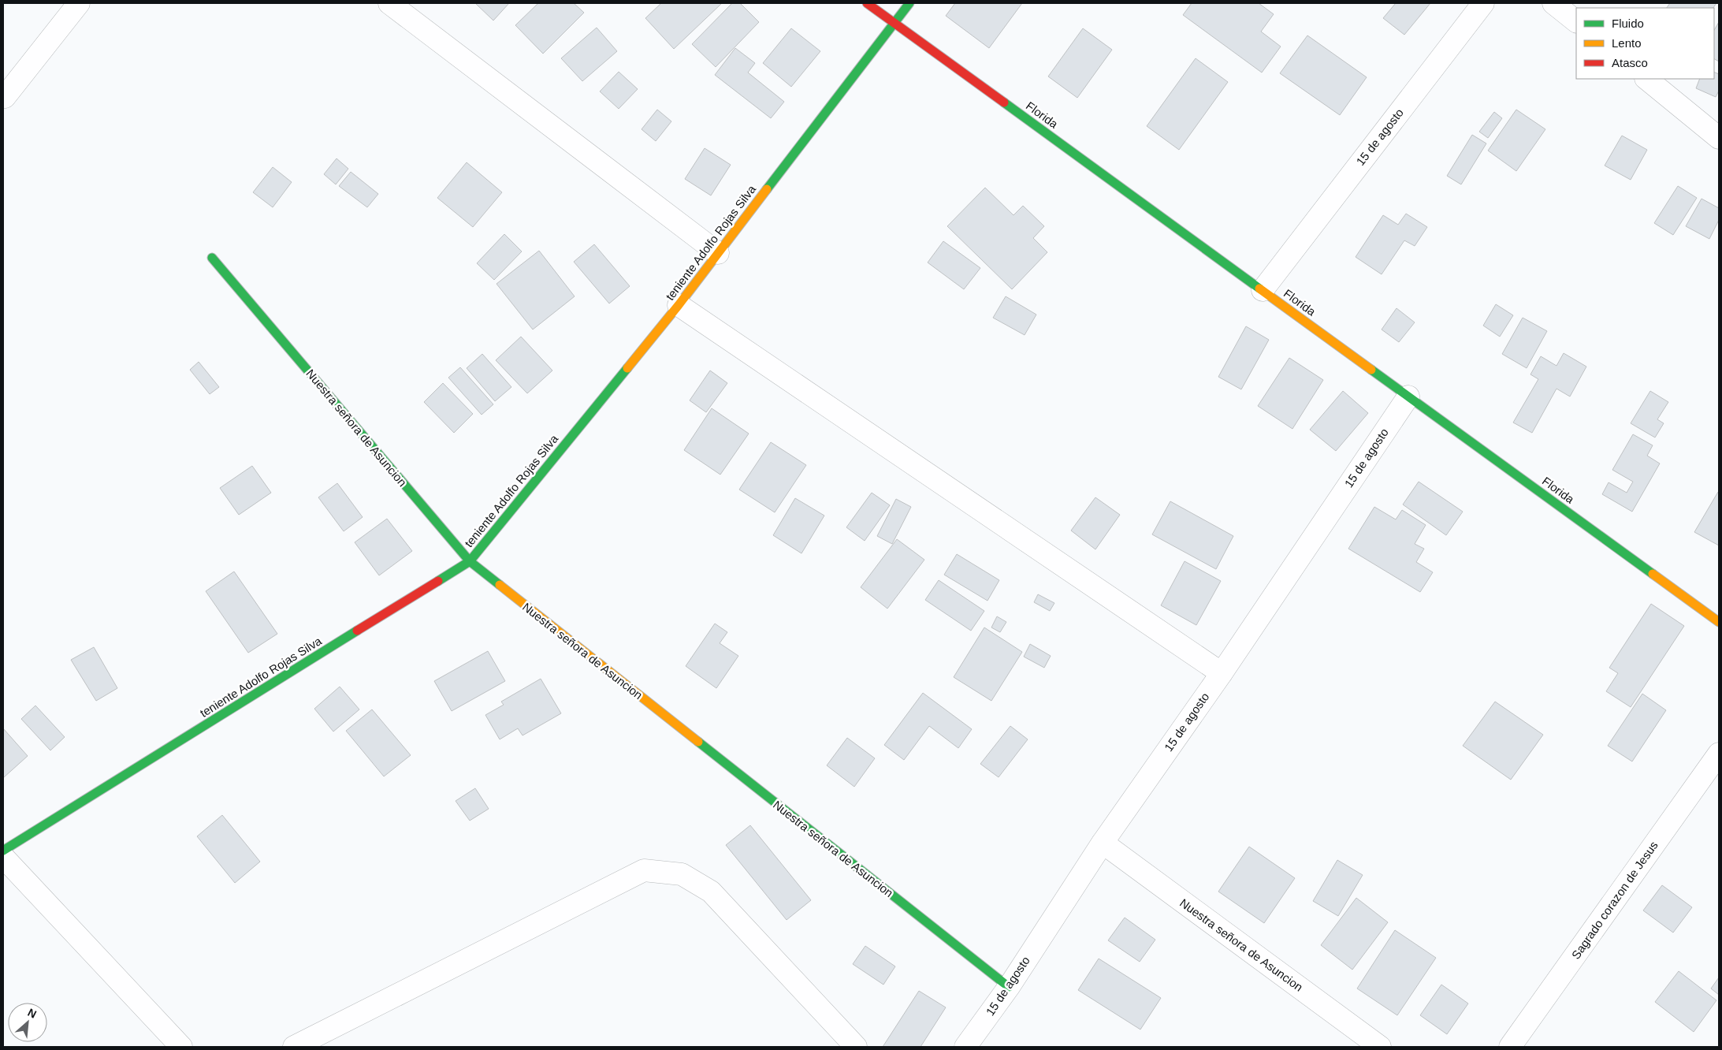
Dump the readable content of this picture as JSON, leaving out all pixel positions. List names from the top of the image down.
{
  "streets": {
    "street": [
      "Florida",
      "15 de agosto",
      "teniente Adolfo Rojas Silva",
      "Nuestra señora de Asuncion",
      "Sagrado corazon de Jesus"
    ]
  },
  "crossings": [
    ["Florida", "15 de agosto"],
    ["Florida", "teniente Adolfo Rojas Silva"],
    ["15 de agosto", "Nuestra señora de Asuncion"],
    ["teniente Adolfo Rojas Silva", "Nuestra señora de Asuncion"]
  ],
  "legend": ["Fluido", "Lento", "Atasco"],
  "north": "top right"
}
